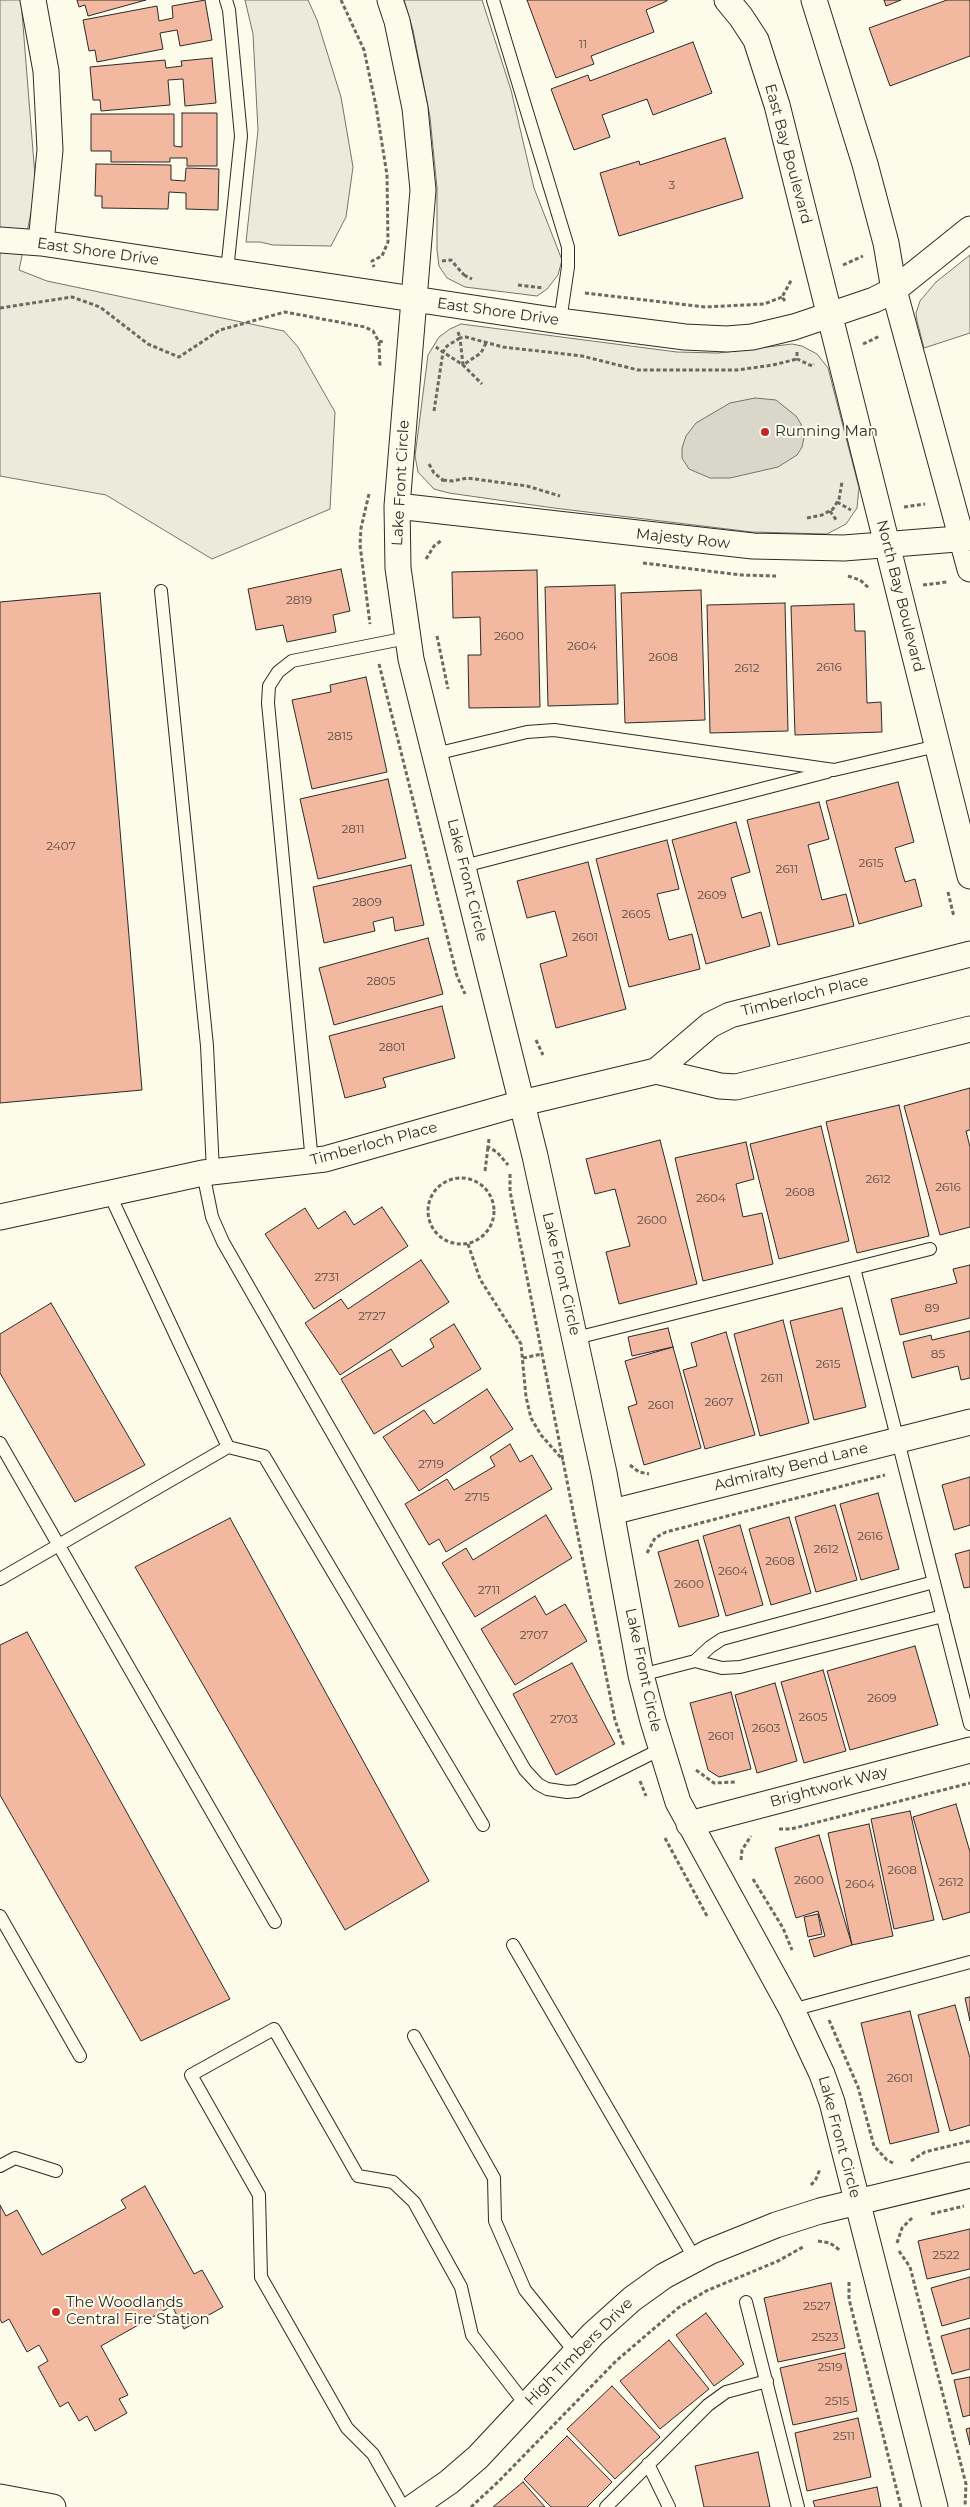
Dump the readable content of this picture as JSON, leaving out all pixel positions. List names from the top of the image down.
{
  "streets": {
    "street": [
      "East Bay Boulevard",
      "East Shore Drive",
      "Lake Front Circle",
      "Majesty Row",
      "North Bay Boulevard",
      "Timberloch Place",
      "Admiralty Bend Lane",
      "Brightwork Way",
      "High Timbers Drive"
    ]
  },
  "crossings": [
    ["East Bay Boulevard", "East Shore Drive"],
    ["East Bay Boulevard", "North Bay Boulevard"],
    ["East Shore Drive", "Lake Front Circle"],
    ["East Shore Drive", "North Bay Boulevard"],
    ["Lake Front Circle", "Majesty Row"],
    ["Lake Front Circle", "Timberloch Place"],
    ["Lake Front Circle", "Admiralty Bend Lane"],
    ["Lake Front Circle", "Brightwork Way"],
    ["Lake Front Circle", "High Timbers Drive"],
    ["Majesty Row", "North Bay Boulevard"]
  ],
  "places": ["Running Man", "The Woodlands Central Fire Station"],
  "house_numbers": [
    "11",
    "3",
    "2819",
    "2600",
    "2604",
    "2608",
    "2616",
    "2612",
    "2815",
    "2811",
    "2407",
    "2615",
    "2611",
    "2609",
    "2809",
    "2605",
    "2601",
    "2805",
    "2801",
    "2612",
    "2616",
    "2608",
    "2604",
    "2600",
    "2731",
    "89",
    "2727",
    "85",
    "2615",
    "2611",
    "2607",
    "2601",
    "2719",
    "2715",
    "2616",
    "2612",
    "2608",
    "2604",
    "2600",
    "2711",
    "2707",
    "2609",
    "2605",
    "2703",
    "2603",
    "2601",
    "2608",
    "2600",
    "2612",
    "2604",
    "2601",
    "2522",
    "2527",
    "2523",
    "2519",
    "2515",
    "2511"
  ]
}
